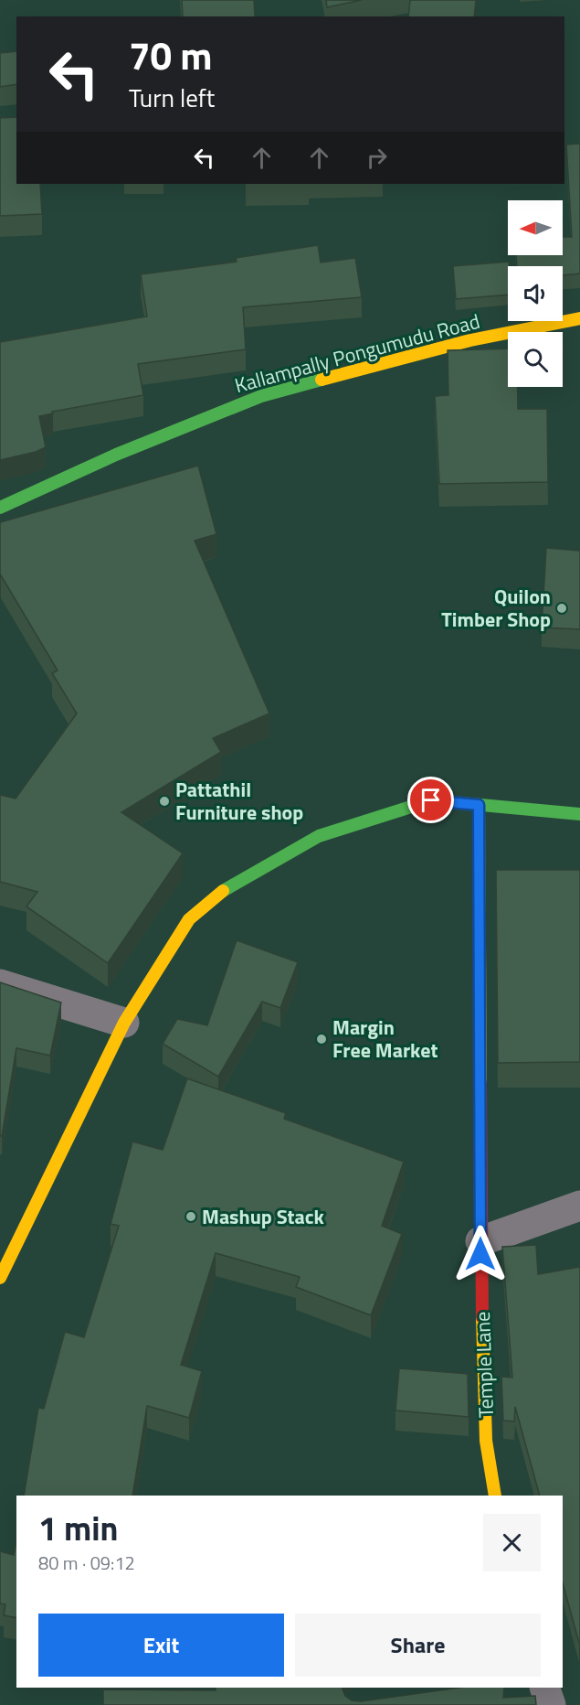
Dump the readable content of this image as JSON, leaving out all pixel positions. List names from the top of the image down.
{
  "streets": {
    "street": ["Kallampally Pongumudu Road", "Temple Lane"]
  },
  "places": [
    "Quilon Timber Shop",
    "Pattathil Furniture shop",
    "Margin Free Market",
    "Mashup Stack"
  ],
  "north": "left",
  "page": {
    "turn": ["70 m", "Turn left"],
    "heading": ["1 min", "80 m · 09:12"],
    "buttons": ["Exit", "Share"]
  }
}
